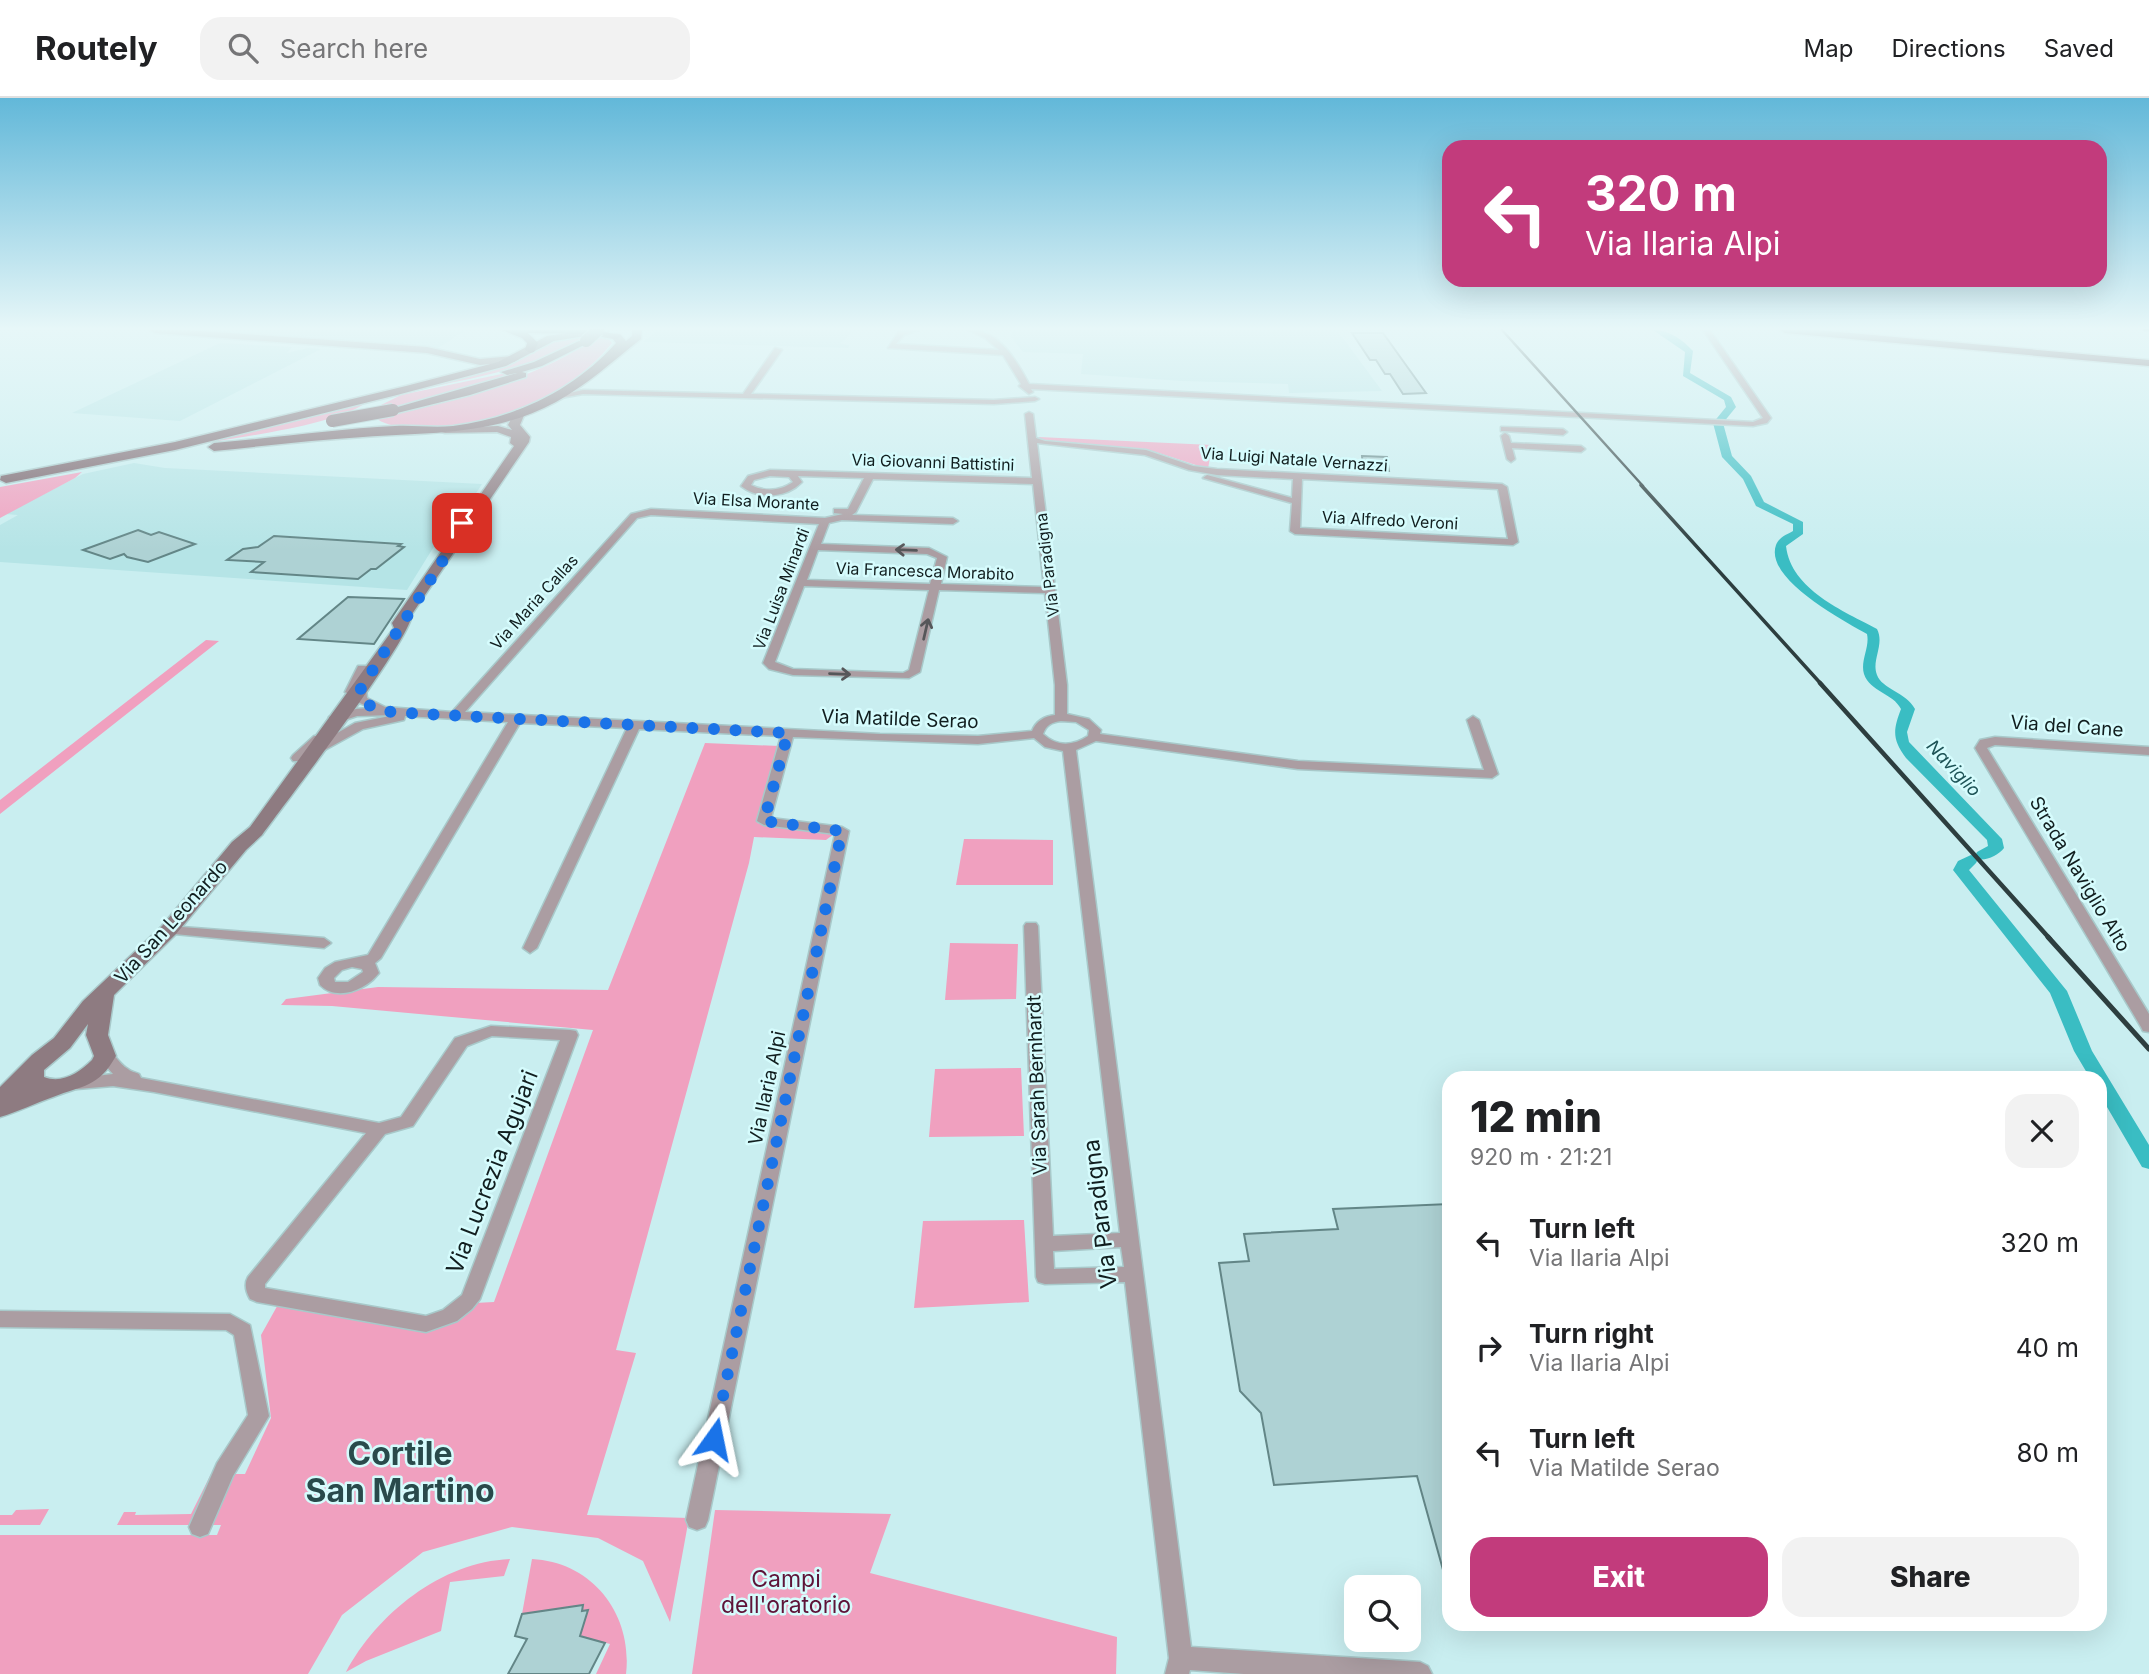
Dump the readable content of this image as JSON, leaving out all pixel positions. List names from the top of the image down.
{
  "streets": {
    "main road": ["Via San Leonardo"],
    "street": [
      "Via Luigi Natale Vernazzi",
      "Via Giovanni Battistini",
      "Via Elsa Morante",
      "Via Alfredo Veroni",
      "Via Paradigna",
      "Via Francesca Morabito",
      "Via Luisa Minardi",
      "Via Maria Callas",
      "Via Matilde Serao",
      "Via del Cane",
      "Strada Naviglio Alto",
      "Via Sarah Bernhardt",
      "Via Ilaria Alpi",
      "Via Lucrezia Agujari"
    ]
  },
  "crossings": [
    ["Via Luigi Natale Vernazzi", "Via Alfredo Veroni"],
    ["Via Luigi Natale Vernazzi", "Via Paradigna"],
    ["Via Giovanni Battistini", "Via Paradigna"],
    ["Via Elsa Morante", "Via Luisa Minardi"],
    ["Via Elsa Morante", "Via Maria Callas"],
    ["Via Alfredo Veroni", "Via Paradigna"],
    ["Via Paradigna", "Via Francesca Morabito"],
    ["Via Paradigna", "Via Sarah Bernhardt"],
    ["Via Francesca Morabito", "Via Luisa Minardi"],
    ["Via Maria Callas", "Via Matilde Serao"],
    ["Via Matilde Serao", "Via San Leonardo"],
    ["Via Matilde Serao", "Via Ilaria Alpi"],
    ["Via del Cane", "Strada Naviglio Alto"]
  ],
  "districts": ["Cortile San Martino"],
  "water": ["Naviglio"],
  "parks": ["Campi dell'oratorio"],
  "page": {
    "header": "Routely",
    "search": "Search here",
    "nav": ["Map", "Directions", "Saved"],
    "turn": ["320 m", "Via Ilaria Alpi"],
    "heading": ["12 min", "920 m · 21:21"],
    "list": [
      {
        "name": "Turn left",
        "note": "Via Ilaria Alpi",
        "value": "320 m"
      },
      {
        "name": "Turn right",
        "note": "Via Ilaria Alpi",
        "value": "40 m"
      },
      {
        "name": "Turn left",
        "note": "Via Matilde Serao",
        "value": "80 m"
      }
    ],
    "buttons": ["Exit", "Share"]
  }
}
